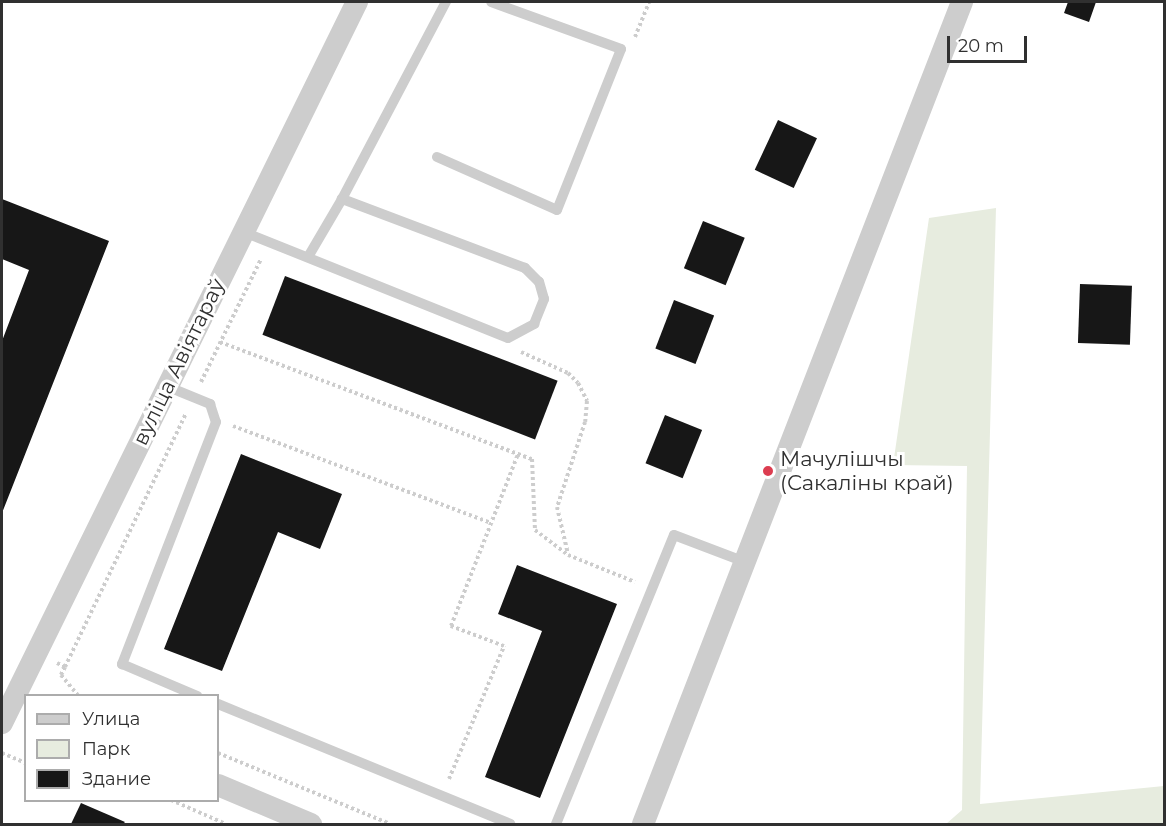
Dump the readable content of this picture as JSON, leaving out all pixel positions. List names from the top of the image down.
{
  "streets": {
    "street": ["вуліца Авіятараў"]
  },
  "places": ["Мачулішчы (Сакаліны край)"],
  "legend": ["Улица", "Парк", "Здание"],
  "scale_bar": "20 m"
}
